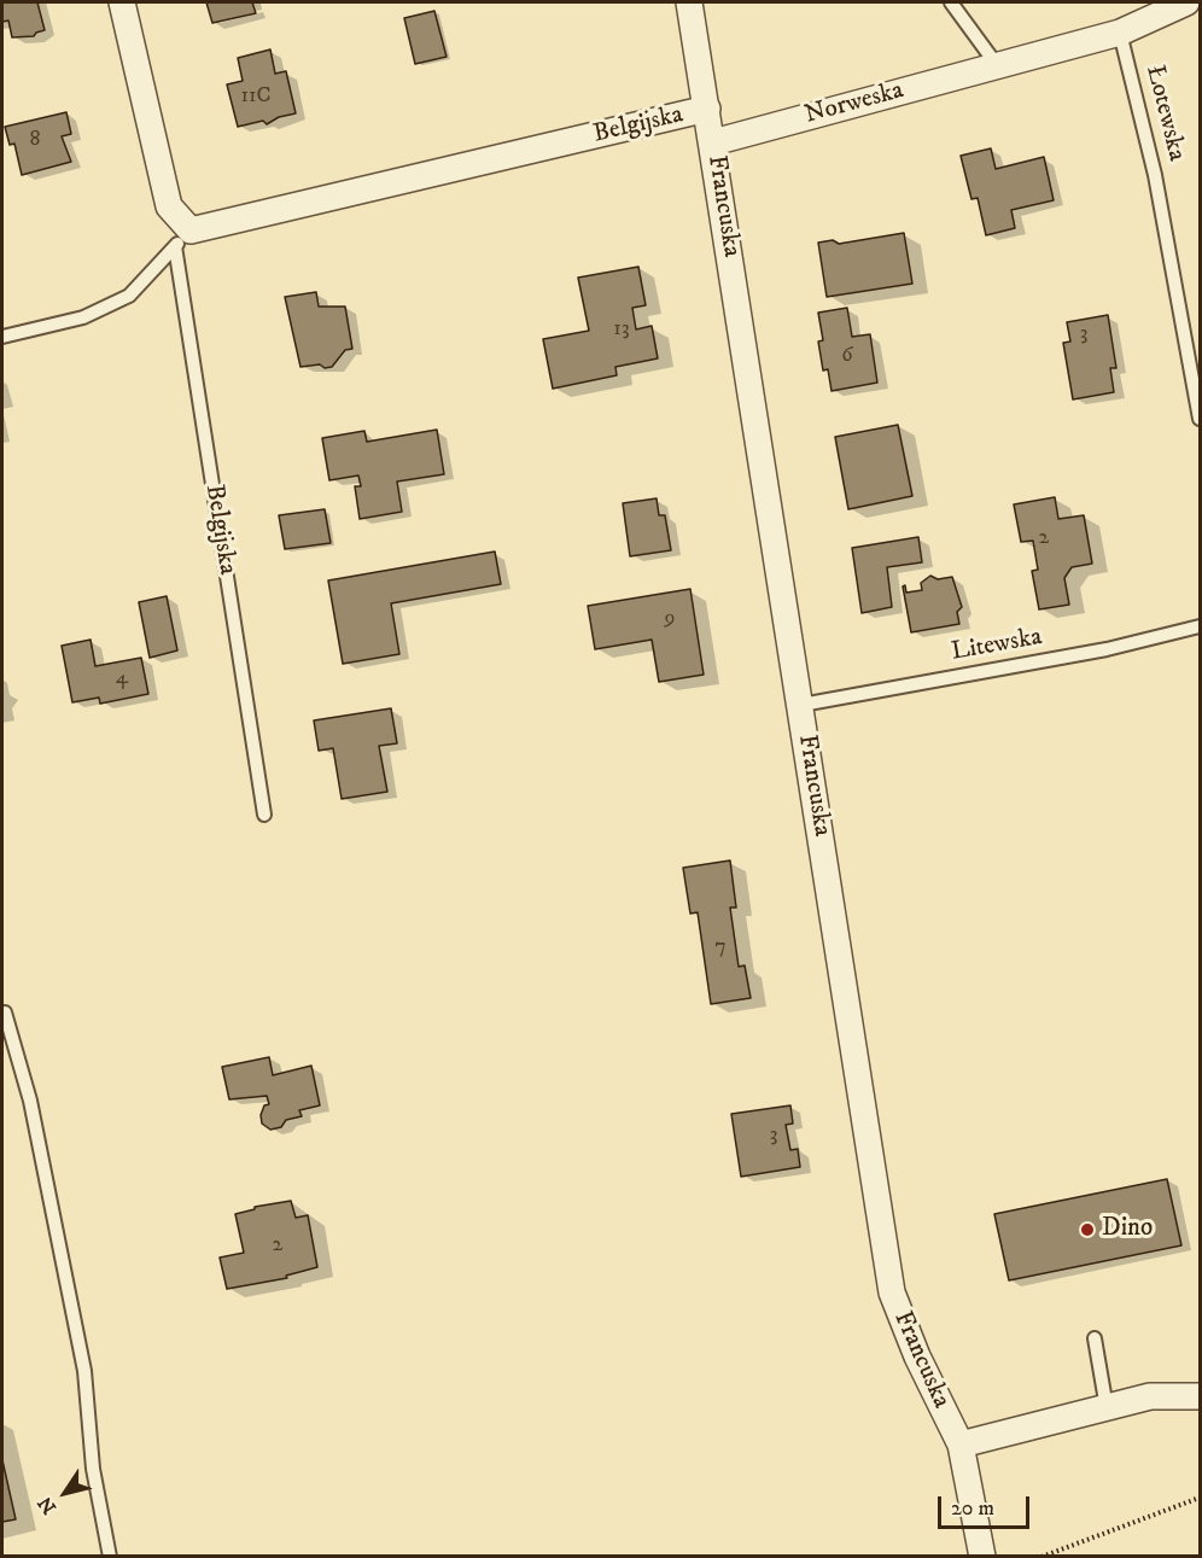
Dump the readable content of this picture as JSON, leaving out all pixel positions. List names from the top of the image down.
{
  "streets": {
    "street": ["Norweska", "Belgijska", "Francuska"],
    "lane": ["Łotewska", "Litewska"]
  },
  "crossings": [
    ["Norweska", "Łotewska"],
    ["Norweska", "Francuska"],
    ["Belgijska", "Francuska"],
    ["Francuska", "Litewska"]
  ],
  "places": ["Dino"],
  "house_numbers": [
    "11C",
    "8",
    "13",
    "3",
    "6",
    "2",
    "9",
    "4",
    "7",
    "3",
    "2"
  ],
  "scale_bar": "20 m",
  "north": "bottom left"
}
